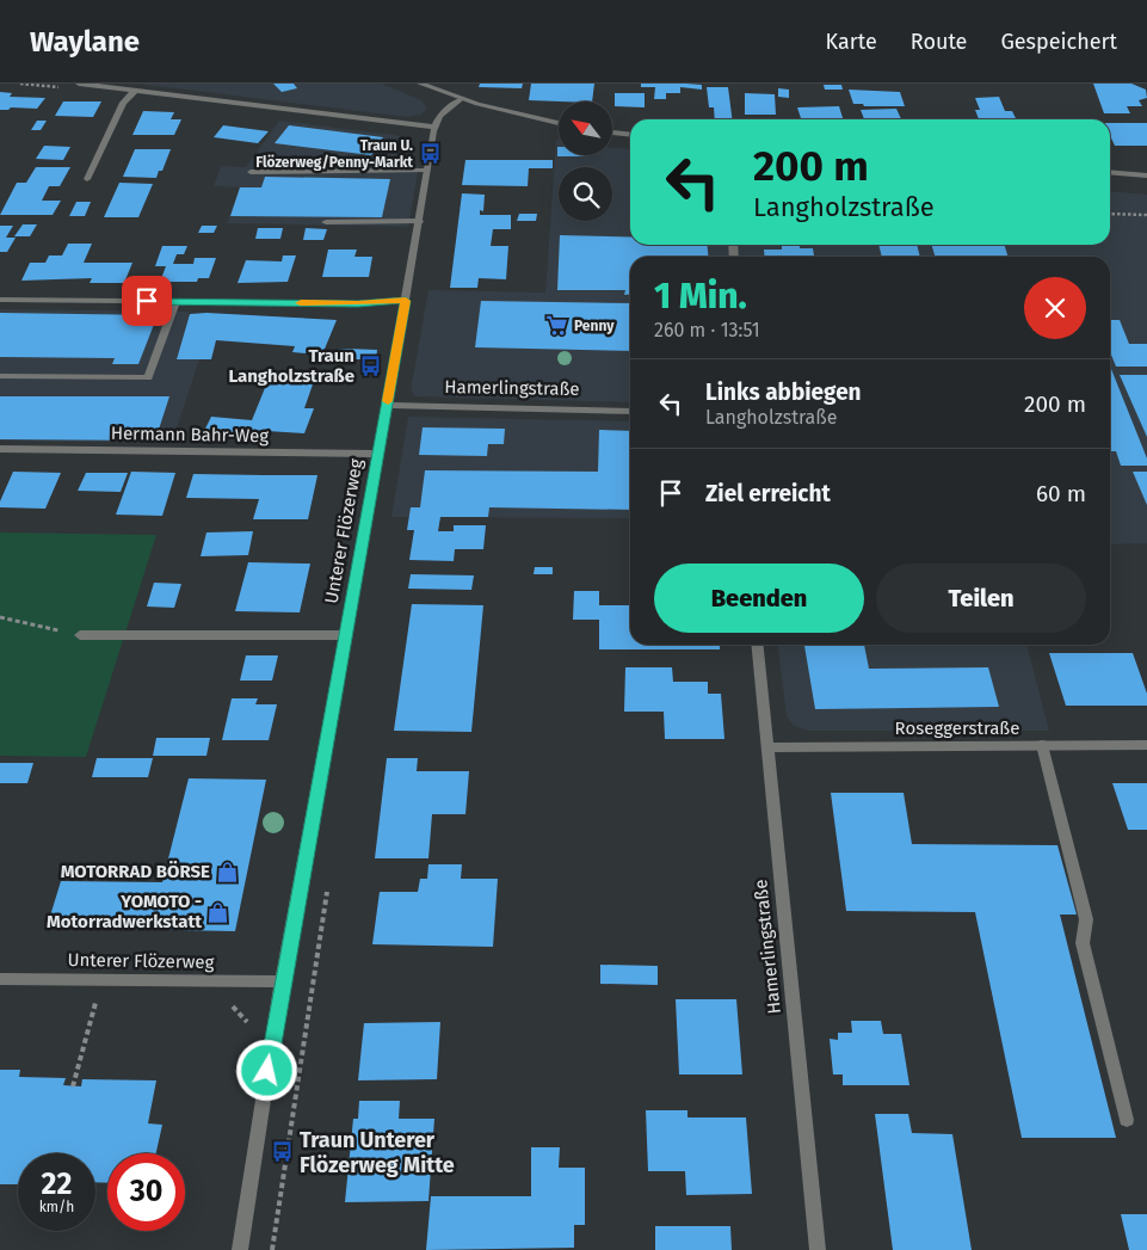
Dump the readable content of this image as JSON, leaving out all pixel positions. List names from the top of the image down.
{
  "streets": {
    "street": [
      "Hamerlingstraße",
      "Hermann Bahr-Weg",
      "Unterer Flözerweg",
      "Roseggerstraße"
    ]
  },
  "crossings": [
    ["Hamerlingstraße", "Unterer Flözerweg"],
    ["Hamerlingstraße", "Roseggerstraße"],
    ["Hermann Bahr-Weg", "Unterer Flözerweg"]
  ],
  "places": {
    "bus stop": ["Traun U. Flözerweg/Penny-Markt", "Traun Langholzstraße", "Traun Unterer Flözerweg Mitte"],
    "supermarket": ["Penny"],
    "shop": ["MOTORRAD BÖRSE", "YOMOTO - Motorradwerkstatt"]
  },
  "north": "top left",
  "page": {
    "header": "Waylane",
    "nav": ["Karte", "Route", "Gespeichert"],
    "turn": ["200 m", "Langholzstraße"],
    "heading": ["1 Min.", "260 m · 13:51"],
    "list": [
      {
        "name": "Links abbiegen",
        "note": "Langholzstraße",
        "value": "200 m"
      },
      {
        "name": "Ziel erreicht",
        "value": "60 m"
      }
    ],
    "buttons": ["Beenden", "Teilen"],
    "speed": "22 km/h",
    "limit": "30"
  }
}
